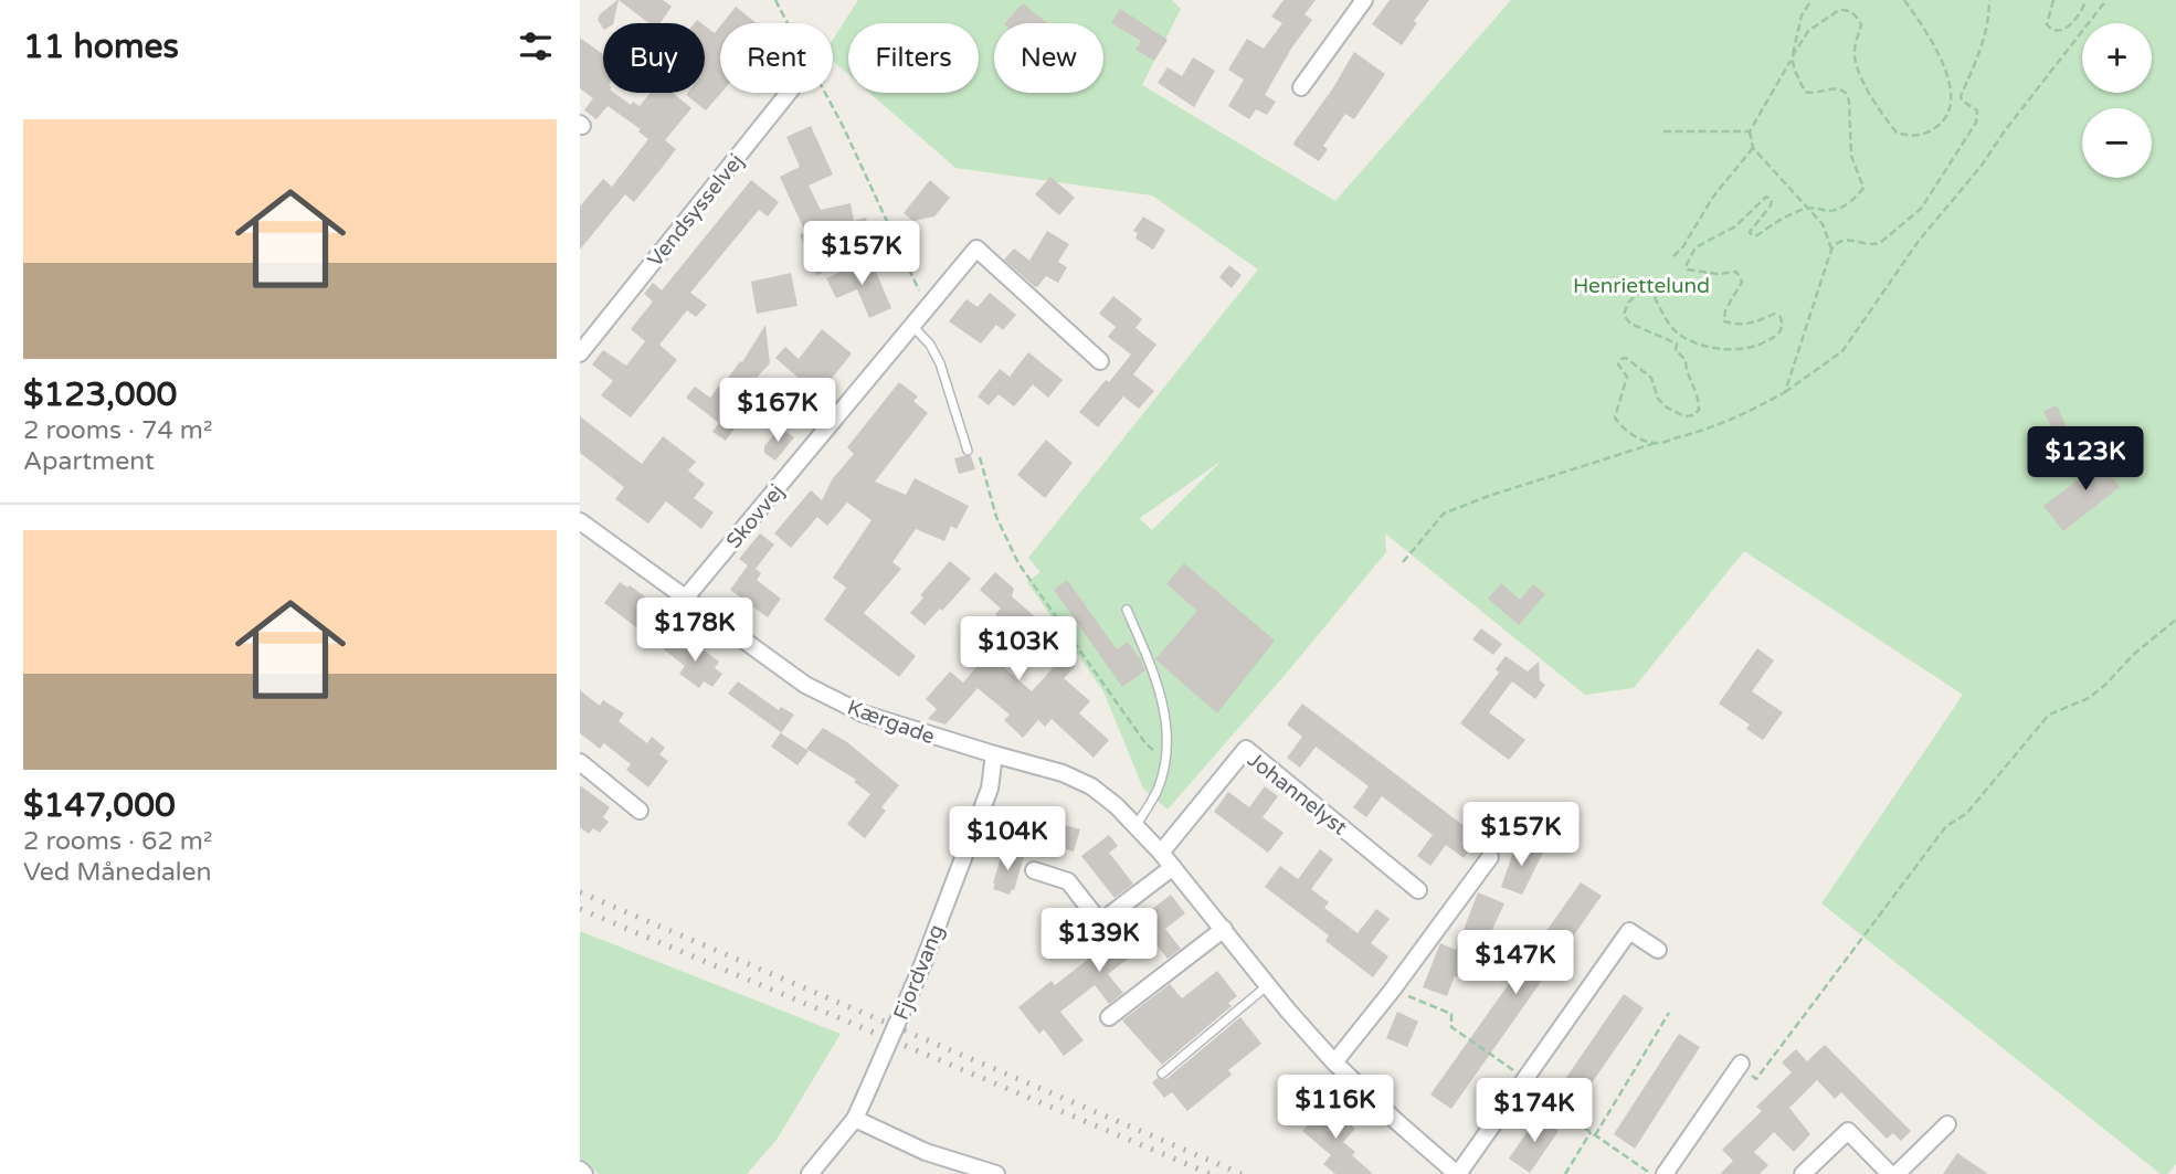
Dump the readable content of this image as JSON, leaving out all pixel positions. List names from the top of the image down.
{
  "streets": {
    "street": [
      "Vendsysselvej",
      "Skovvej",
      "Kærgade",
      "Johannelyst",
      "Fjordvang"
    ]
  },
  "crossings": [
    ["Skovvej", "Kærgade"],
    ["Kærgade", "Johannelyst"],
    ["Kærgade", "Fjordvang"]
  ],
  "parks": ["Henriettelund"],
  "page": {
    "heading": "11 homes",
    "map_buttons": ["+", "−"],
    "chip": [
      "Buy",
      "Rent",
      "Filters",
      "New"
    ],
    "list": [
      {
        "name": "$123,000",
        "note": "2 rooms · 74 m² · Apartment"
      },
      {
        "name": "$147,000",
        "note": "2 rooms · 62 m² · Ved Månedalen"
      }
    ],
    "price": [
      "$157K",
      "$167K",
      "$123K",
      "$178K",
      "$103K",
      "$157K",
      "$104K",
      "$139K",
      "$147K",
      "$116K",
      "$174K"
    ]
  }
}
